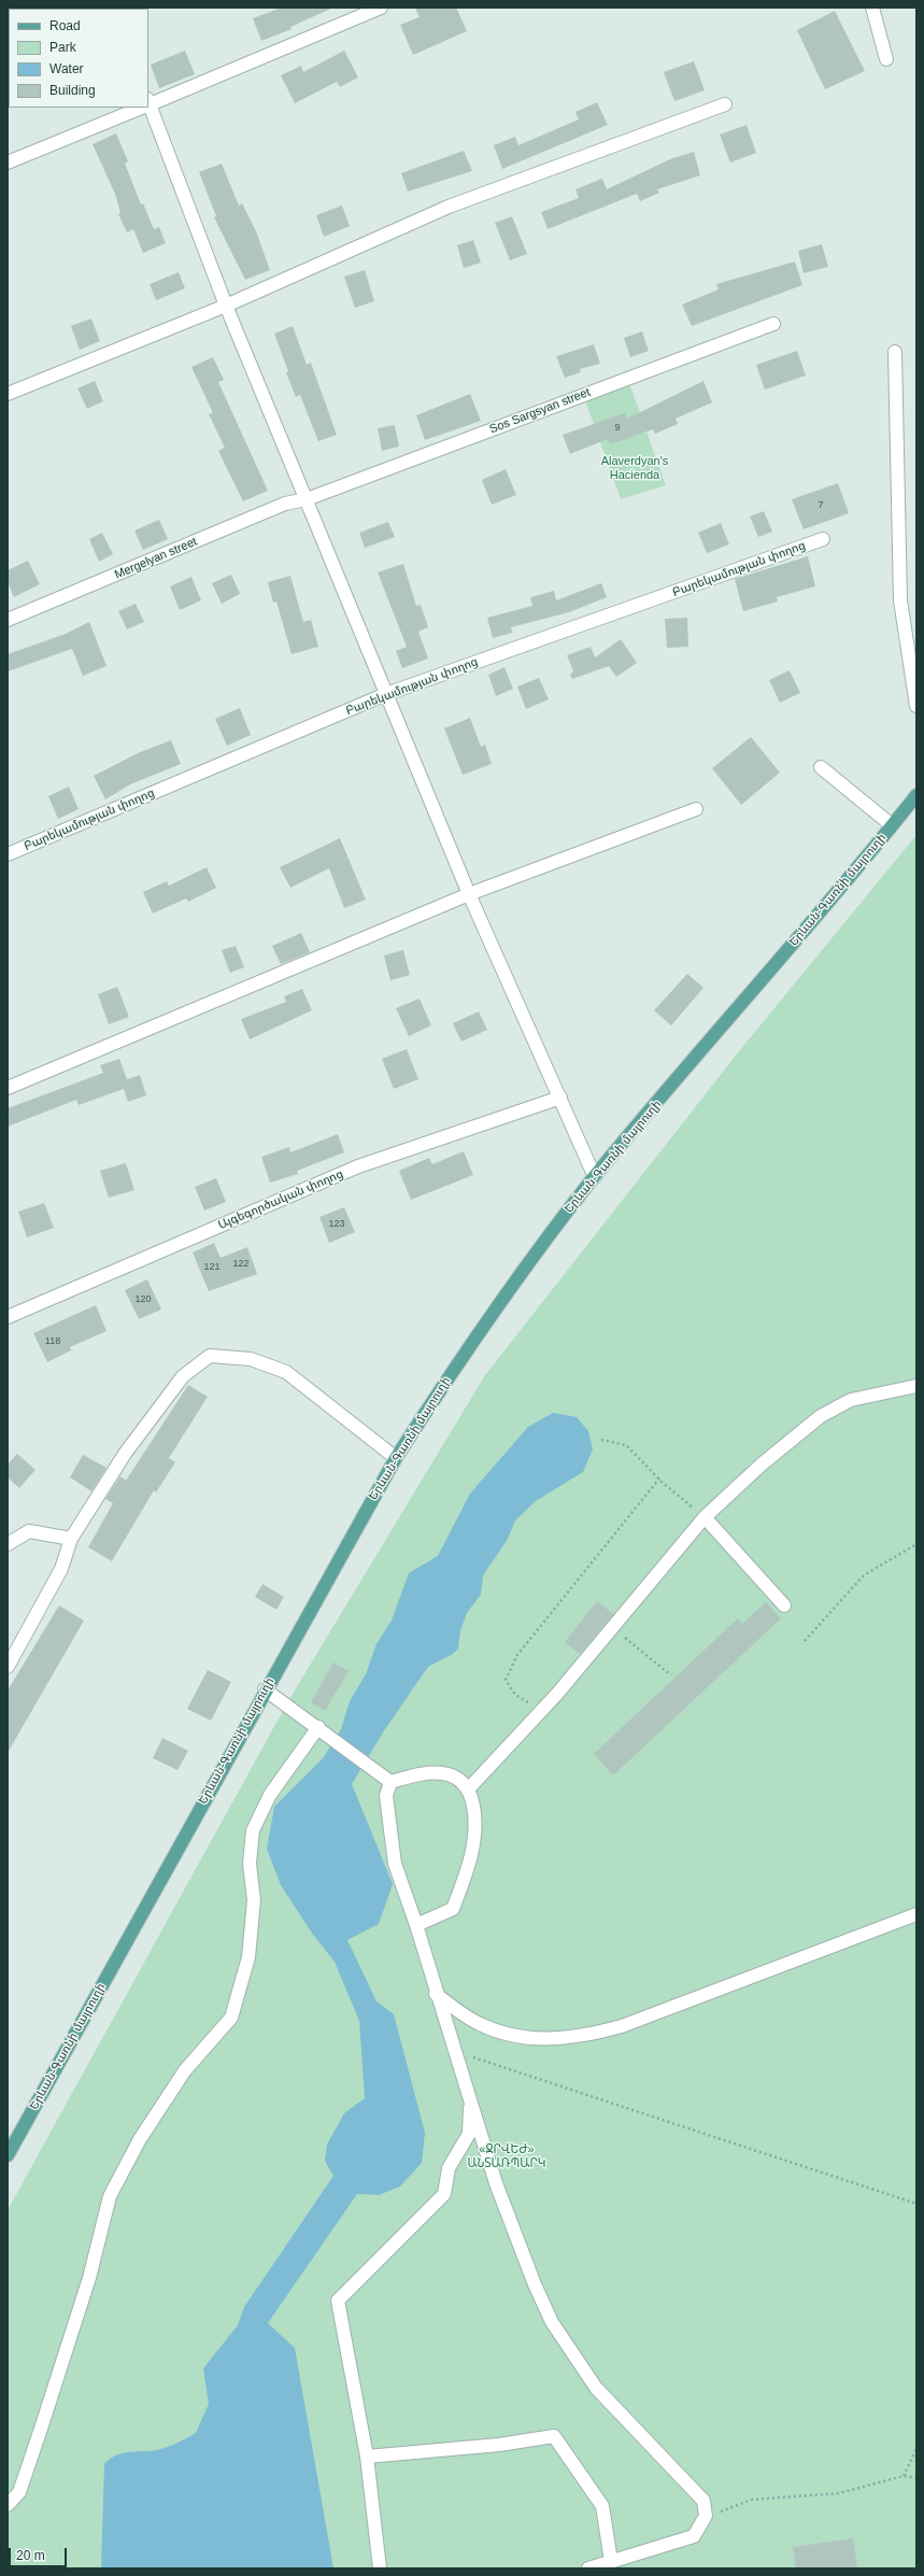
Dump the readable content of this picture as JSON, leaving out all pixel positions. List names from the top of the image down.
{
  "streets": {
    "main road": ["Երևան-Գառնի մայրուղի"],
    "street": [
      "Sos Sargsyan street",
      "Mergelyan street",
      "Բարեկամության փողոց",
      "Այգեգործական փողոց"
    ]
  },
  "crossings": [
    ["Sos Sargsyan street", "Mergelyan street"]
  ],
  "parks": ["Alaverdyan's Hacienda", "«ՋՐՎԵԺ» ԱՆՏԱՌՊԱՐԿ"],
  "house_numbers": [
    "9",
    "7",
    "123",
    "122",
    "121",
    "120",
    "118"
  ],
  "legend": [
    "Road",
    "Park",
    "Water",
    "Building"
  ],
  "scale_bar": "20 m"
}
